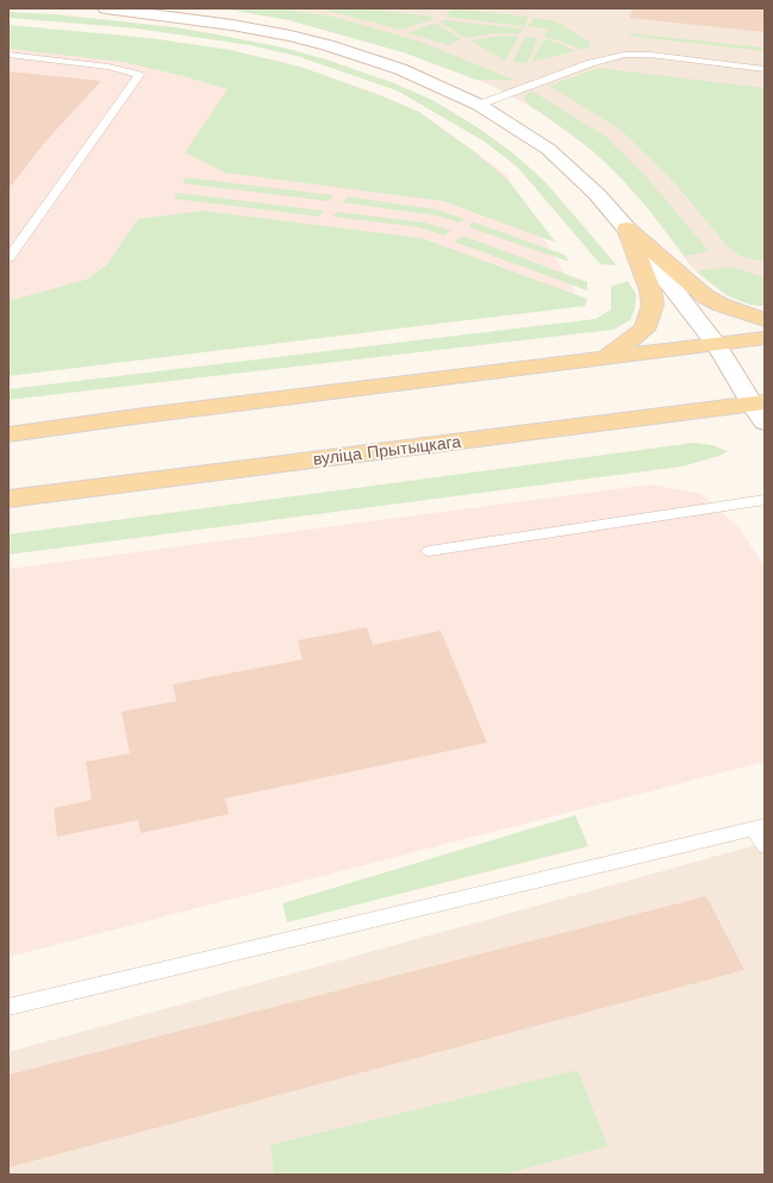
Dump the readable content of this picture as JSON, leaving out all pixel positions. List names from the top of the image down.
{
  "streets": {
    "main road": ["вуліца Прытыцкага"]
  }
}
